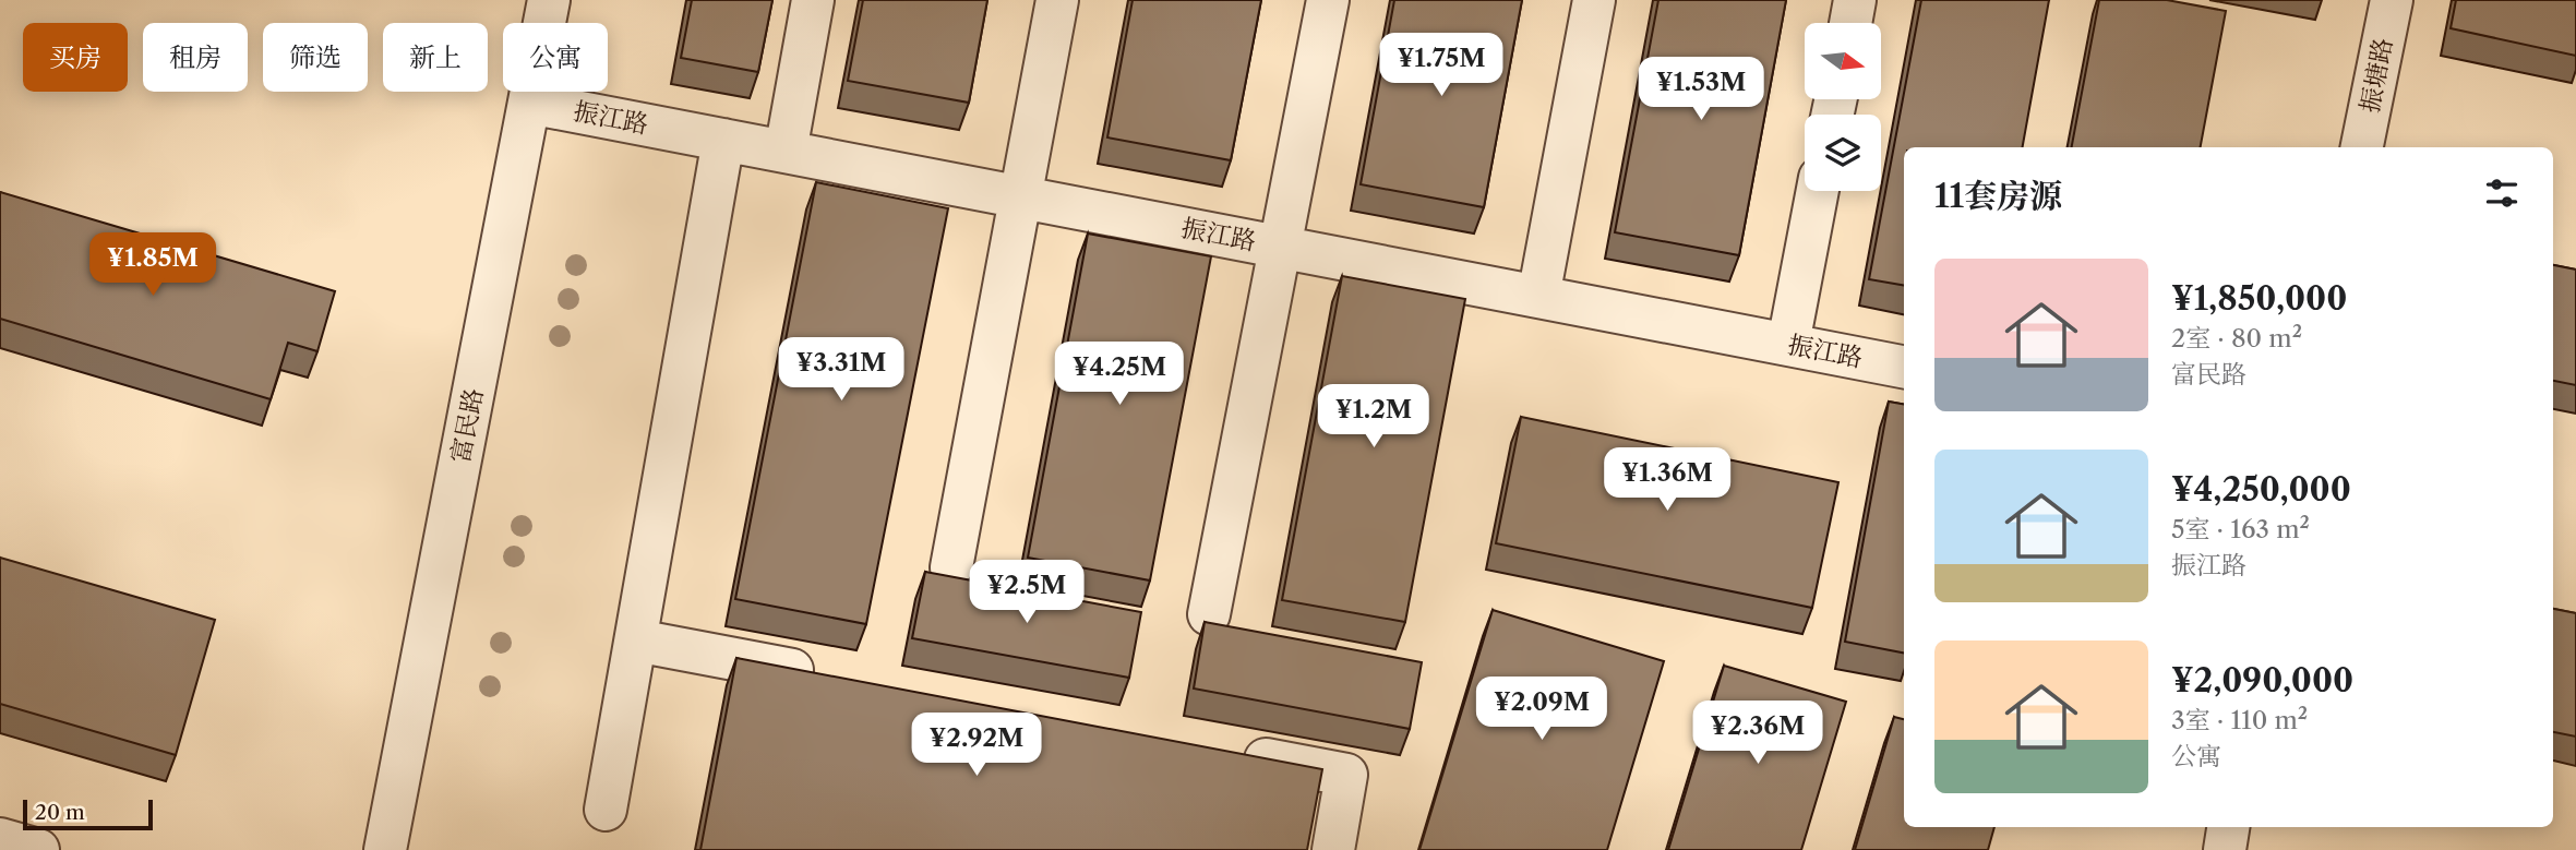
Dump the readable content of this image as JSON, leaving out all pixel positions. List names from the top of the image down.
{
  "streets": {
    "street": ["振塘路", "振江路", "富民路"]
  },
  "crossings": [
    ["振江路", "富民路"]
  ],
  "scale_bar": "20 m",
  "north": "right",
  "page": {
    "chip": [
      "买房",
      "租房",
      "筛选",
      "新上",
      "公寓"
    ],
    "price": [
      "¥1.75M",
      "¥1.53M",
      "¥1.85M",
      "¥3.31M",
      "¥4.25M",
      "¥1.2M",
      "¥1.36M",
      "¥2.5M",
      "¥2.09M",
      "¥2.36M",
      "¥2.92M"
    ],
    "heading": "11套房源",
    "list": [
      {
        "name": "¥1,850,000",
        "note": "2室 · 80 m² · 富民路"
      },
      {
        "name": "¥4,250,000",
        "note": "5室 · 163 m² · 振江路"
      },
      {
        "name": "¥2,090,000",
        "note": "3室 · 110 m² · 公寓"
      }
    ],
    "scale": "20 m"
  }
}
